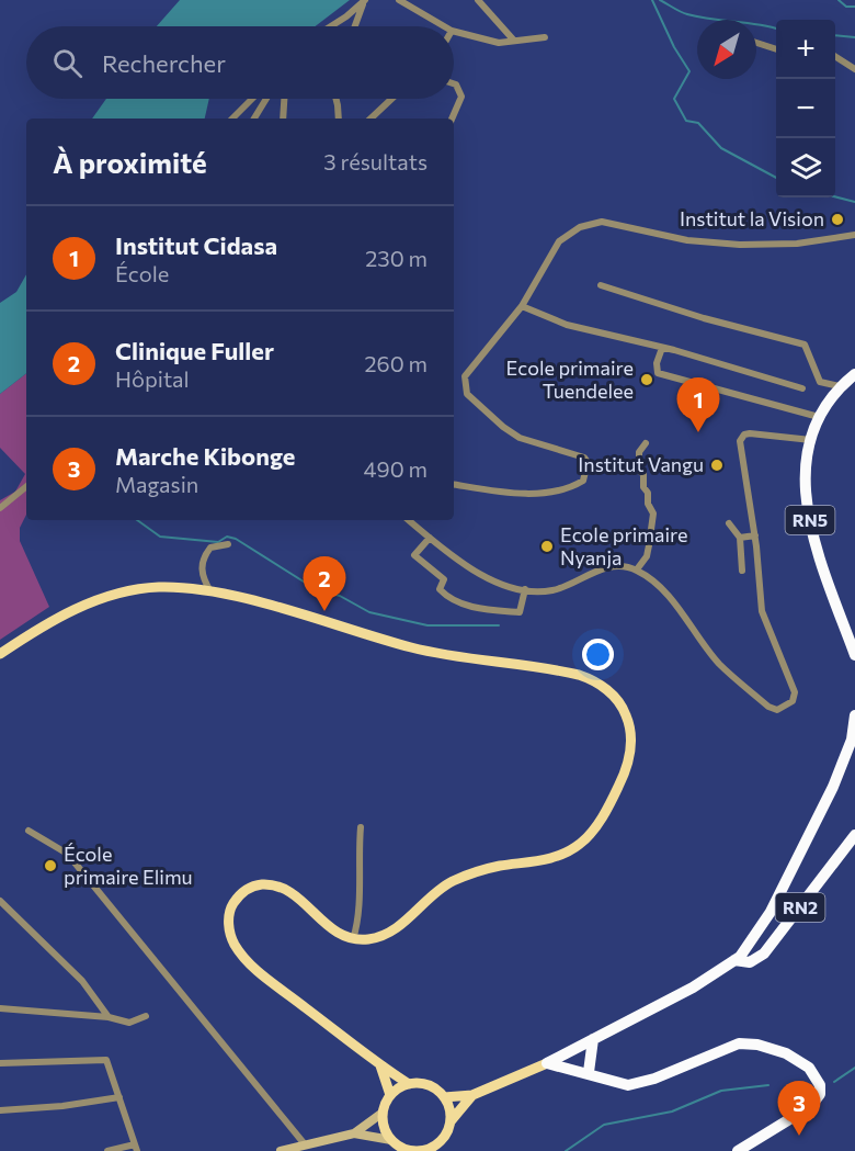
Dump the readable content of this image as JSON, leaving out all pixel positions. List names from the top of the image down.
{
  "streets": {
    "highway": ["RN5", "RN2"]
  },
  "places": [
    "Institut la Vision",
    "Ecole primaire Tuendelee",
    "Institut Vangu",
    "Ecole primaire Nyanja",
    "École primaire Elimu"
  ],
  "north": "bottom left",
  "page": {
    "map_buttons": ["+", "−"],
    "search": "Rechercher",
    "heading": ["À proximité", "3 résultats"],
    "list": [
      {
        "mark": "1",
        "name": "Institut Cidasa",
        "note": "École",
        "value": "230 m"
      },
      {
        "mark": "2",
        "name": "Clinique Fuller",
        "note": "Hôpital",
        "value": "260 m"
      },
      {
        "mark": "3",
        "name": "Marche Kibonge",
        "note": "Magasin",
        "value": "490 m"
      }
    ],
    "pins": ["1", "2", "3"]
  }
}
